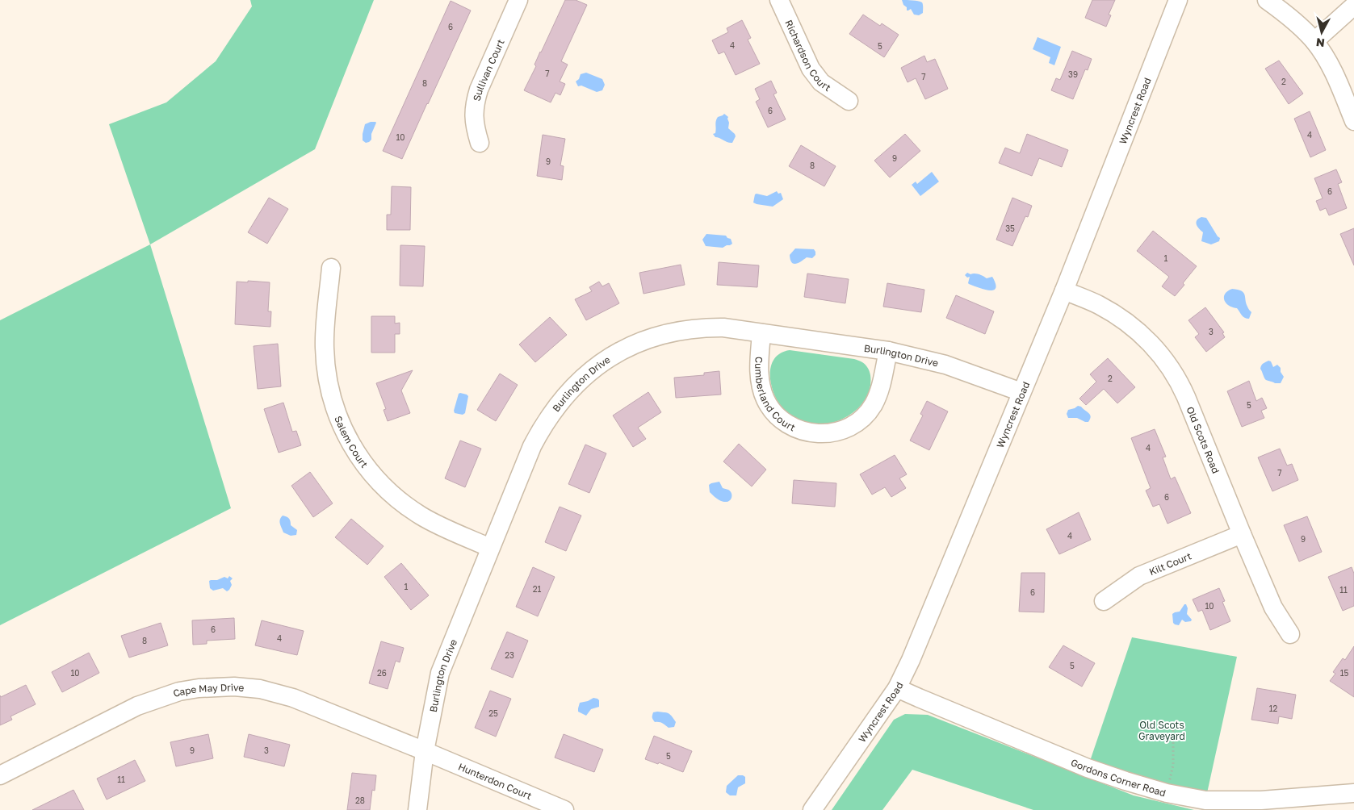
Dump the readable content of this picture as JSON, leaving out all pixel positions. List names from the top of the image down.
{
  "streets": {
    "street": [
      "Richardson Court",
      "Sullivan Court",
      "Wyncrest Road",
      "Burlington Drive",
      "Cumberland Court",
      "Old Scots Road",
      "Salem Court",
      "Kilt Court",
      "Cape May Drive",
      "Gordons Corner Road",
      "Hunterdon Court"
    ]
  },
  "crossings": [
    ["Wyncrest Road", "Burlington Drive"],
    ["Wyncrest Road", "Old Scots Road"],
    ["Wyncrest Road", "Gordons Corner Road"],
    ["Burlington Drive", "Cumberland Court"],
    ["Burlington Drive", "Salem Court"],
    ["Burlington Drive", "Cape May Drive"],
    ["Burlington Drive", "Hunterdon Court"],
    ["Old Scots Road", "Kilt Court"],
    ["Cape May Drive", "Hunterdon Court"]
  ],
  "parks": ["Old Scots Graveyard"],
  "house_numbers": [
    "6",
    "4",
    "5",
    "7",
    "39",
    "7",
    "2",
    "8",
    "6",
    "4",
    "10",
    "9",
    "9",
    "8",
    "6",
    "35",
    "1",
    "3",
    "2",
    "5",
    "4",
    "7",
    "6",
    "4",
    "9",
    "1",
    "21",
    "11",
    "6",
    "10",
    "6",
    "4",
    "8",
    "23",
    "5",
    "10",
    "26",
    "15",
    "12",
    "25",
    "9",
    "3",
    "5",
    "11",
    "28"
  ],
  "north": "bottom"
}
